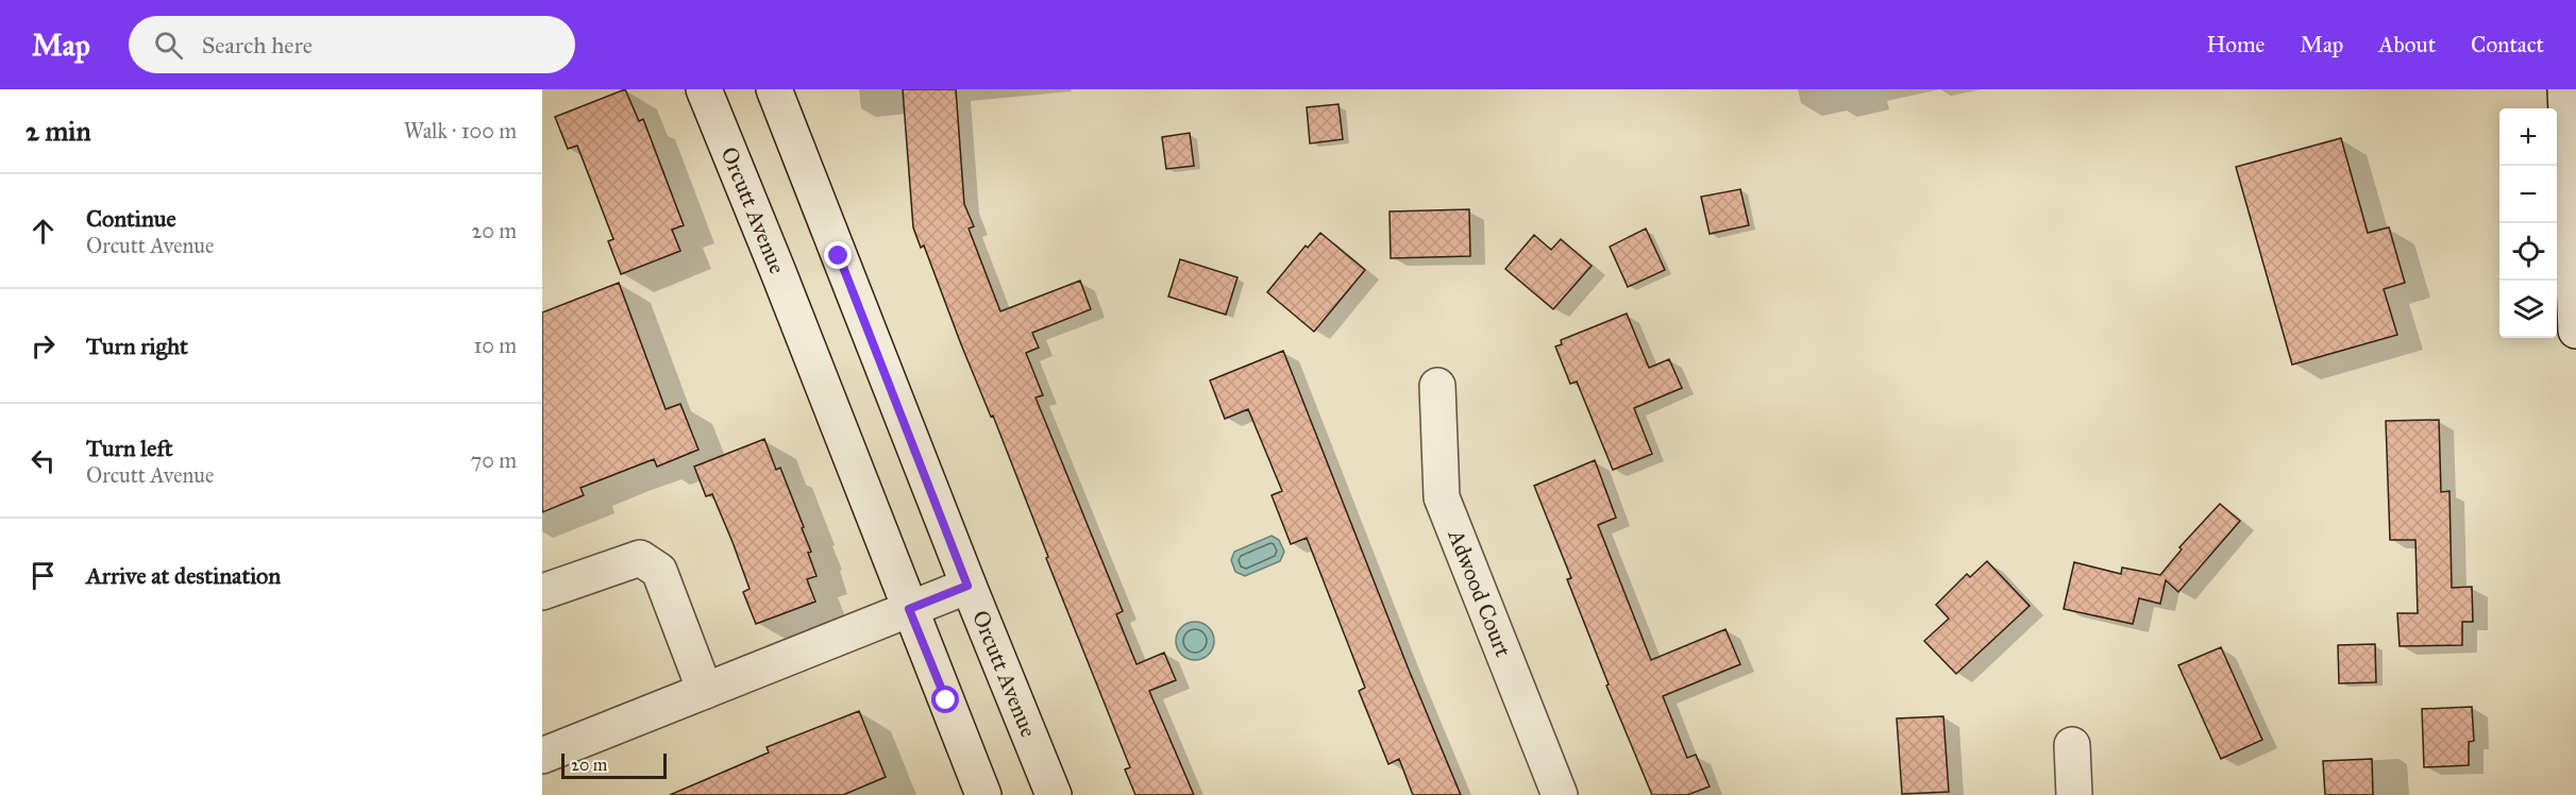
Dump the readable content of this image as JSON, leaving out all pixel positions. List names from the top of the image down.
{
  "streets": {
    "main road": ["Orcutt Avenue", "Adwood Court"]
  },
  "scale_bar": "20 m",
  "page": {
    "header": "Map",
    "search": "Search here",
    "nav": [
      "Home",
      "Map",
      "About",
      "Contact"
    ],
    "heading": ["2 min", "Walk · 100 m"],
    "map_buttons": ["+", "−"],
    "list": [
      ["Continue", "Orcutt Avenue", "20 m"],
      ["Turn right", "10 m"],
      ["Turn left", "Orcutt Avenue", "70 m"],
      "Arrive at destination"
    ],
    "scale": "20 m"
  }
}
